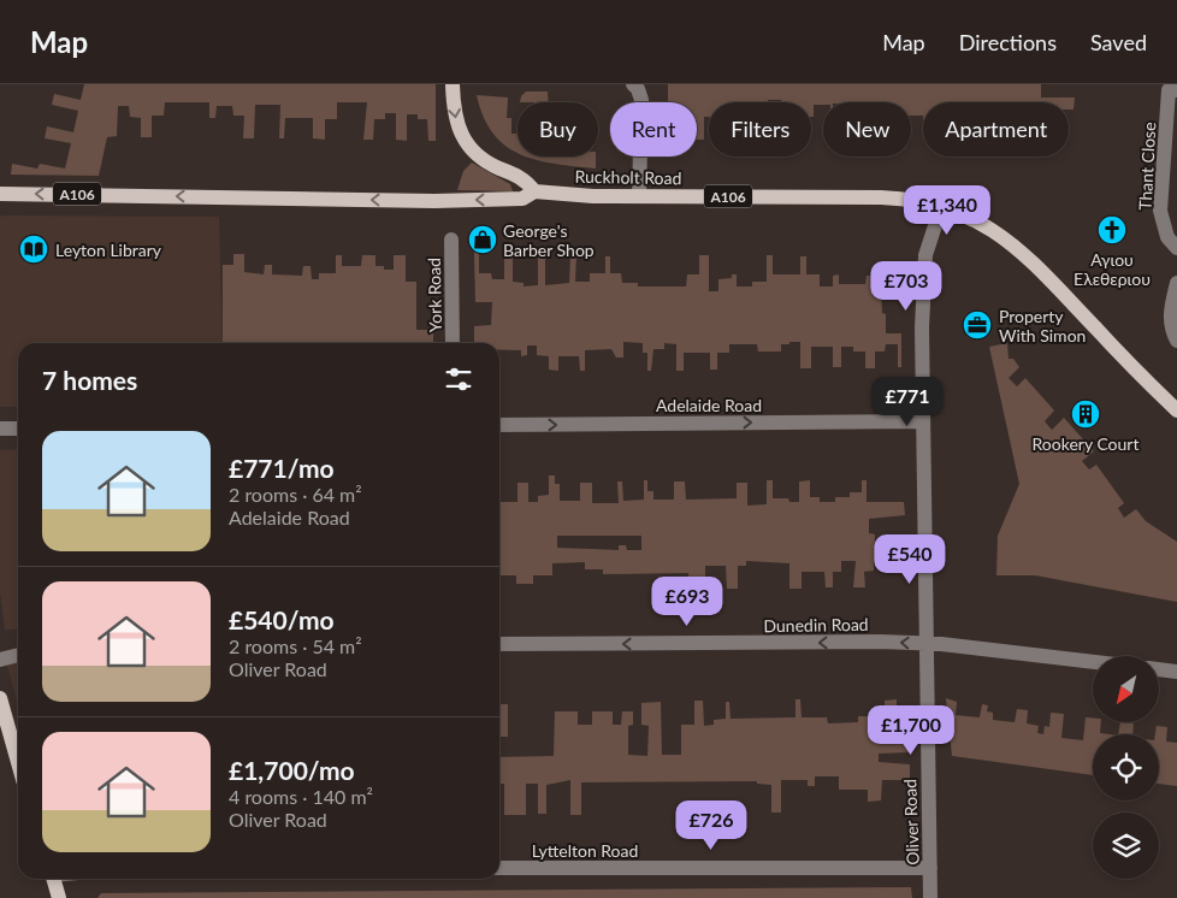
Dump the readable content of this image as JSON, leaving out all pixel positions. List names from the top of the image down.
{
  "streets": {
    "main road": ["Ruckholt Road", "A106"],
    "street": [
      "Thant Close",
      "York Road",
      "Adelaide Road",
      "Dunedin Road",
      "Oliver Road",
      "Lyttelton Road"
    ]
  },
  "crossings": [
    ["Ruckholt Road", "Oliver Road"],
    ["Adelaide Road", "Oliver Road"],
    ["Dunedin Road", "Oliver Road"],
    ["Oliver Road", "Lyttelton Road"]
  ],
  "one_way": ["Ruckholt Road", "Adelaide Road", "Dunedin Road"],
  "places": {
    "church": ["Αγιου Ελεθεριου"],
    "shop": ["George's Barber Shop"],
    "library": ["Leyton Library"],
    "office": ["Property With Simon"],
    "building": ["Rookery Court"]
  },
  "north": "bottom left",
  "page": {
    "header": "Map",
    "nav": ["Map", "Directions", "Saved"],
    "chip": [
      "Buy",
      "Rent",
      "Filters",
      "New",
      "Apartment"
    ],
    "price": [
      "£1,340",
      "£703",
      "£771",
      "£540",
      "£693",
      "£1,700",
      "£726"
    ],
    "heading": "7 homes",
    "list": [
      {
        "name": "£771/mo",
        "note": "2 rooms · 64 m² · Adelaide Road"
      },
      {
        "name": "£540/mo",
        "note": "2 rooms · 54 m² · Oliver Road"
      },
      {
        "name": "£1,700/mo",
        "note": "4 rooms · 140 m² · Oliver Road"
      }
    ]
  }
}
